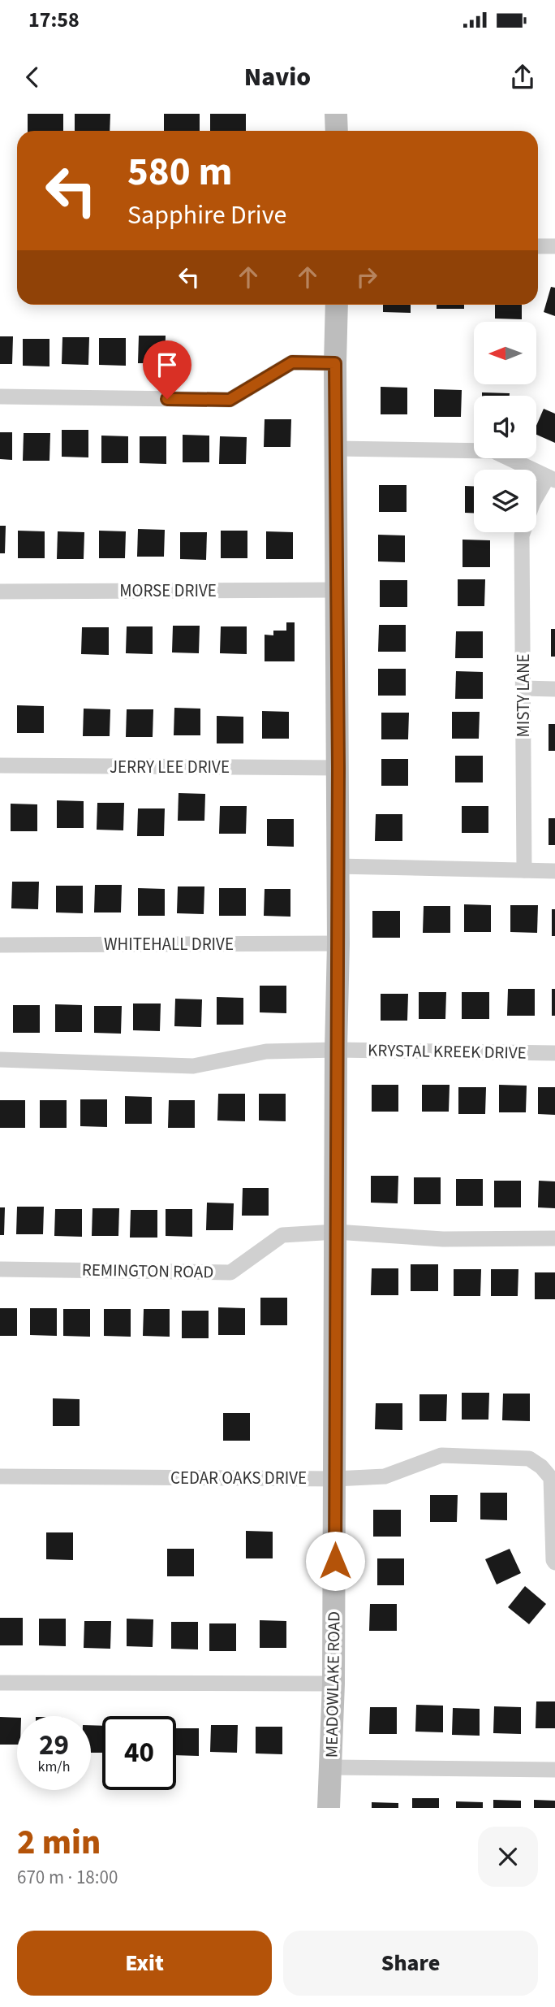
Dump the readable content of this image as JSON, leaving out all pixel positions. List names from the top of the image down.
{
  "streets": {
    "street": [
      "MORSE DRIVE",
      "MISTY LANE",
      "JERRY LEE DRIVE",
      "WHITEHALL DRIVE",
      "KRYSTAL KREEK DRIVE",
      "REMINGTON ROAD",
      "CEDAR OAKS DRIVE",
      "MEADOWLAKE ROAD"
    ]
  },
  "crossings": [
    ["MORSE DRIVE", "MEADOWLAKE ROAD"],
    ["JERRY LEE DRIVE", "MEADOWLAKE ROAD"],
    ["WHITEHALL DRIVE", "MEADOWLAKE ROAD"],
    ["KRYSTAL KREEK DRIVE", "MEADOWLAKE ROAD"],
    ["REMINGTON ROAD", "MEADOWLAKE ROAD"],
    ["CEDAR OAKS DRIVE", "MEADOWLAKE ROAD"]
  ],
  "north": "left",
  "page": {
    "status": "17:58",
    "header": "Navio",
    "turn": ["580 m", "Sapphire Drive"],
    "speed": "29 km/h",
    "limit": "40",
    "heading": ["2 min", "670 m · 18:00"],
    "buttons": ["Exit", "Share"]
  }
}
